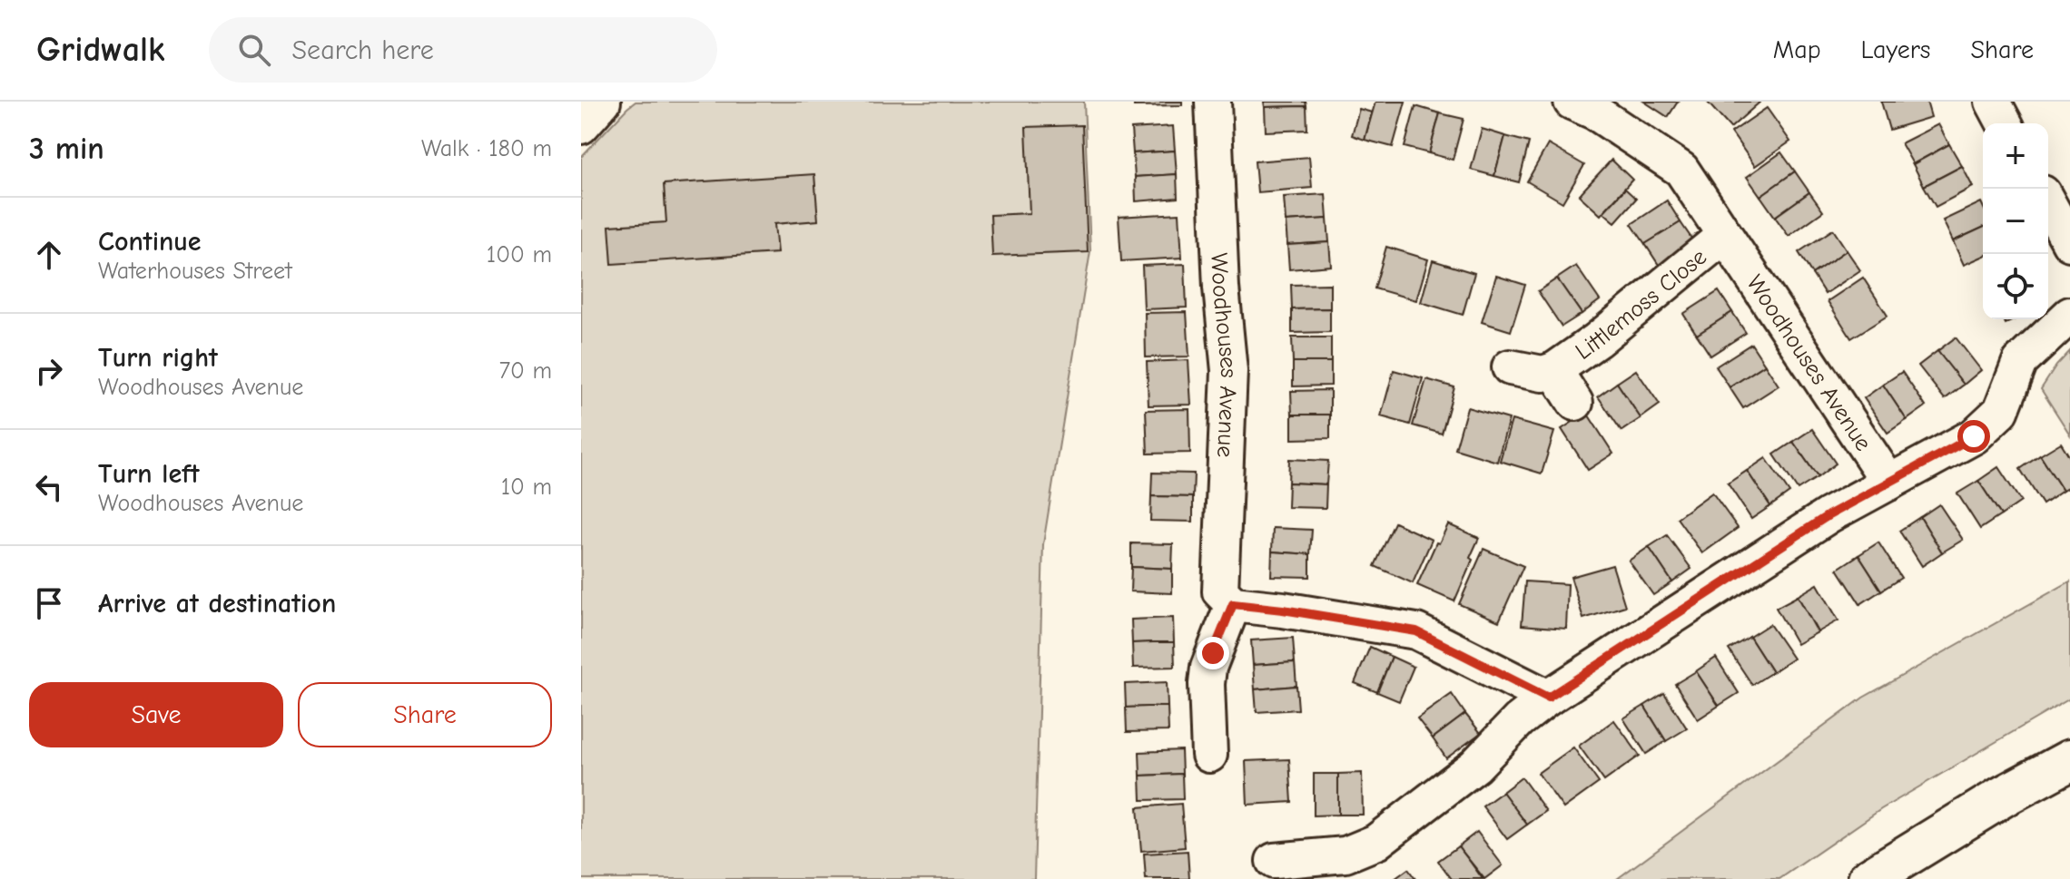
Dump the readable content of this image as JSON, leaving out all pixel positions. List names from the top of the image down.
{
  "streets": {
    "street": ["Littlemoss Close", "Woodhouses Avenue"]
  },
  "crossings": [
    ["Littlemoss Close", "Woodhouses Avenue"]
  ],
  "page": {
    "header": "Gridwalk",
    "search": "Search here",
    "nav": ["Map", "Layers", "Share"],
    "heading": ["3 min", "Walk · 180 m"],
    "map_buttons": ["+", "−"],
    "list": [
      ["Continue", "Waterhouses Street", "100 m"],
      ["Turn right", "Woodhouses Avenue", "70 m"],
      ["Turn left", "Woodhouses Avenue", "10 m"],
      "Arrive at destination"
    ],
    "buttons": ["Save", "Share"]
  }
}
